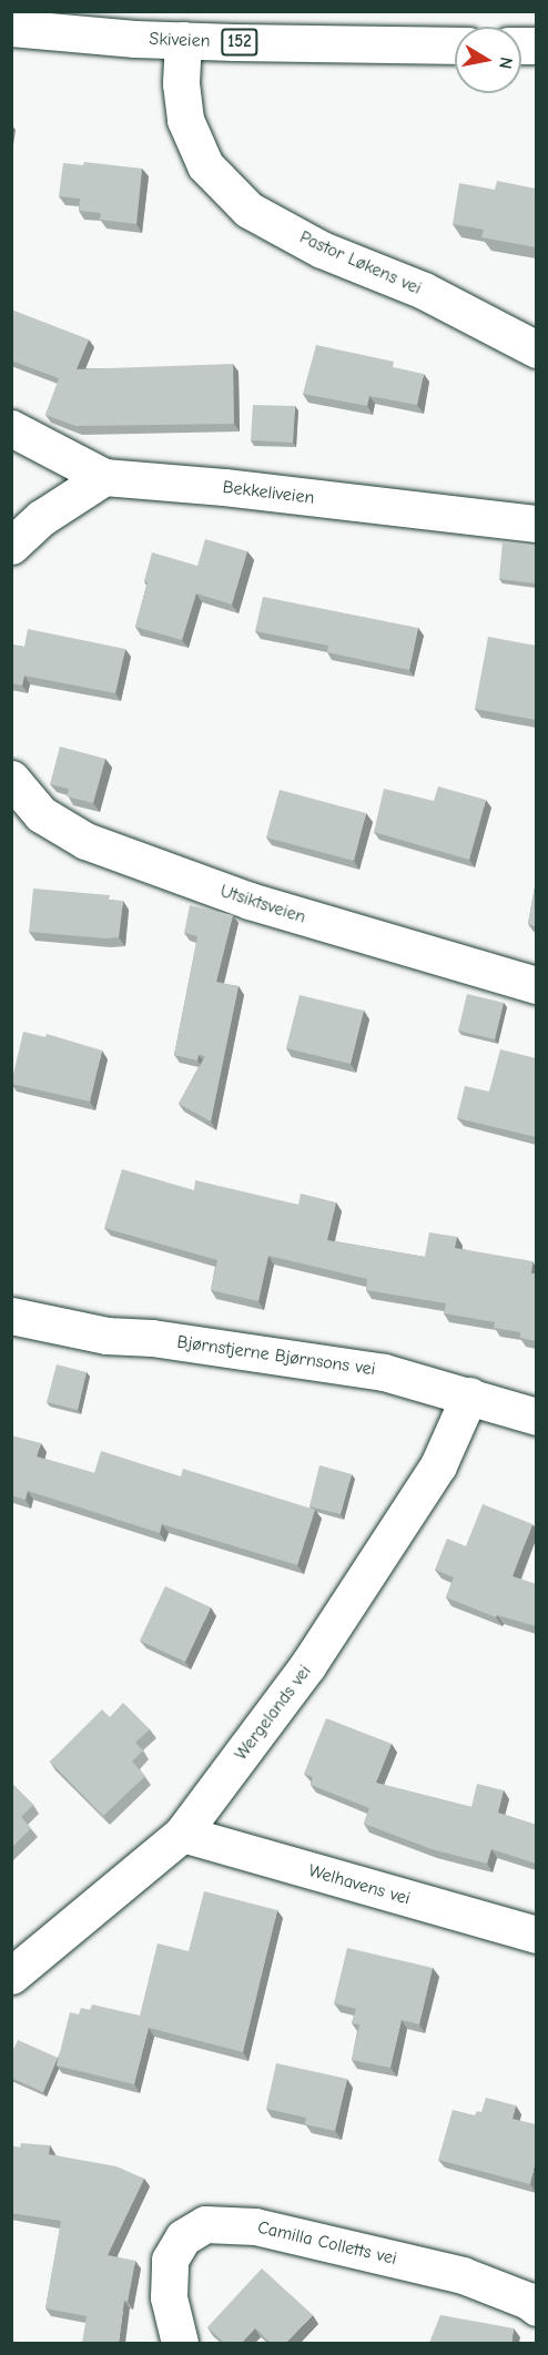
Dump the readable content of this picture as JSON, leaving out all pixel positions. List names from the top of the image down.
{
  "streets": {
    "street": [
      "Skiveien",
      "152",
      "Pastor Løkens vei",
      "Bekkeliveien",
      "Utsiktsveien",
      "Bjørnstjerne Bjørnsons vei",
      "Wergelands vei",
      "Welhavens vei",
      "Camilla Colletts vei"
    ]
  },
  "crossings": [
    ["Skiveien", "Pastor Løkens vei"],
    ["Bjørnstjerne Bjørnsons vei", "Wergelands vei"],
    ["Wergelands vei", "Welhavens vei"]
  ],
  "north": "right"
}
